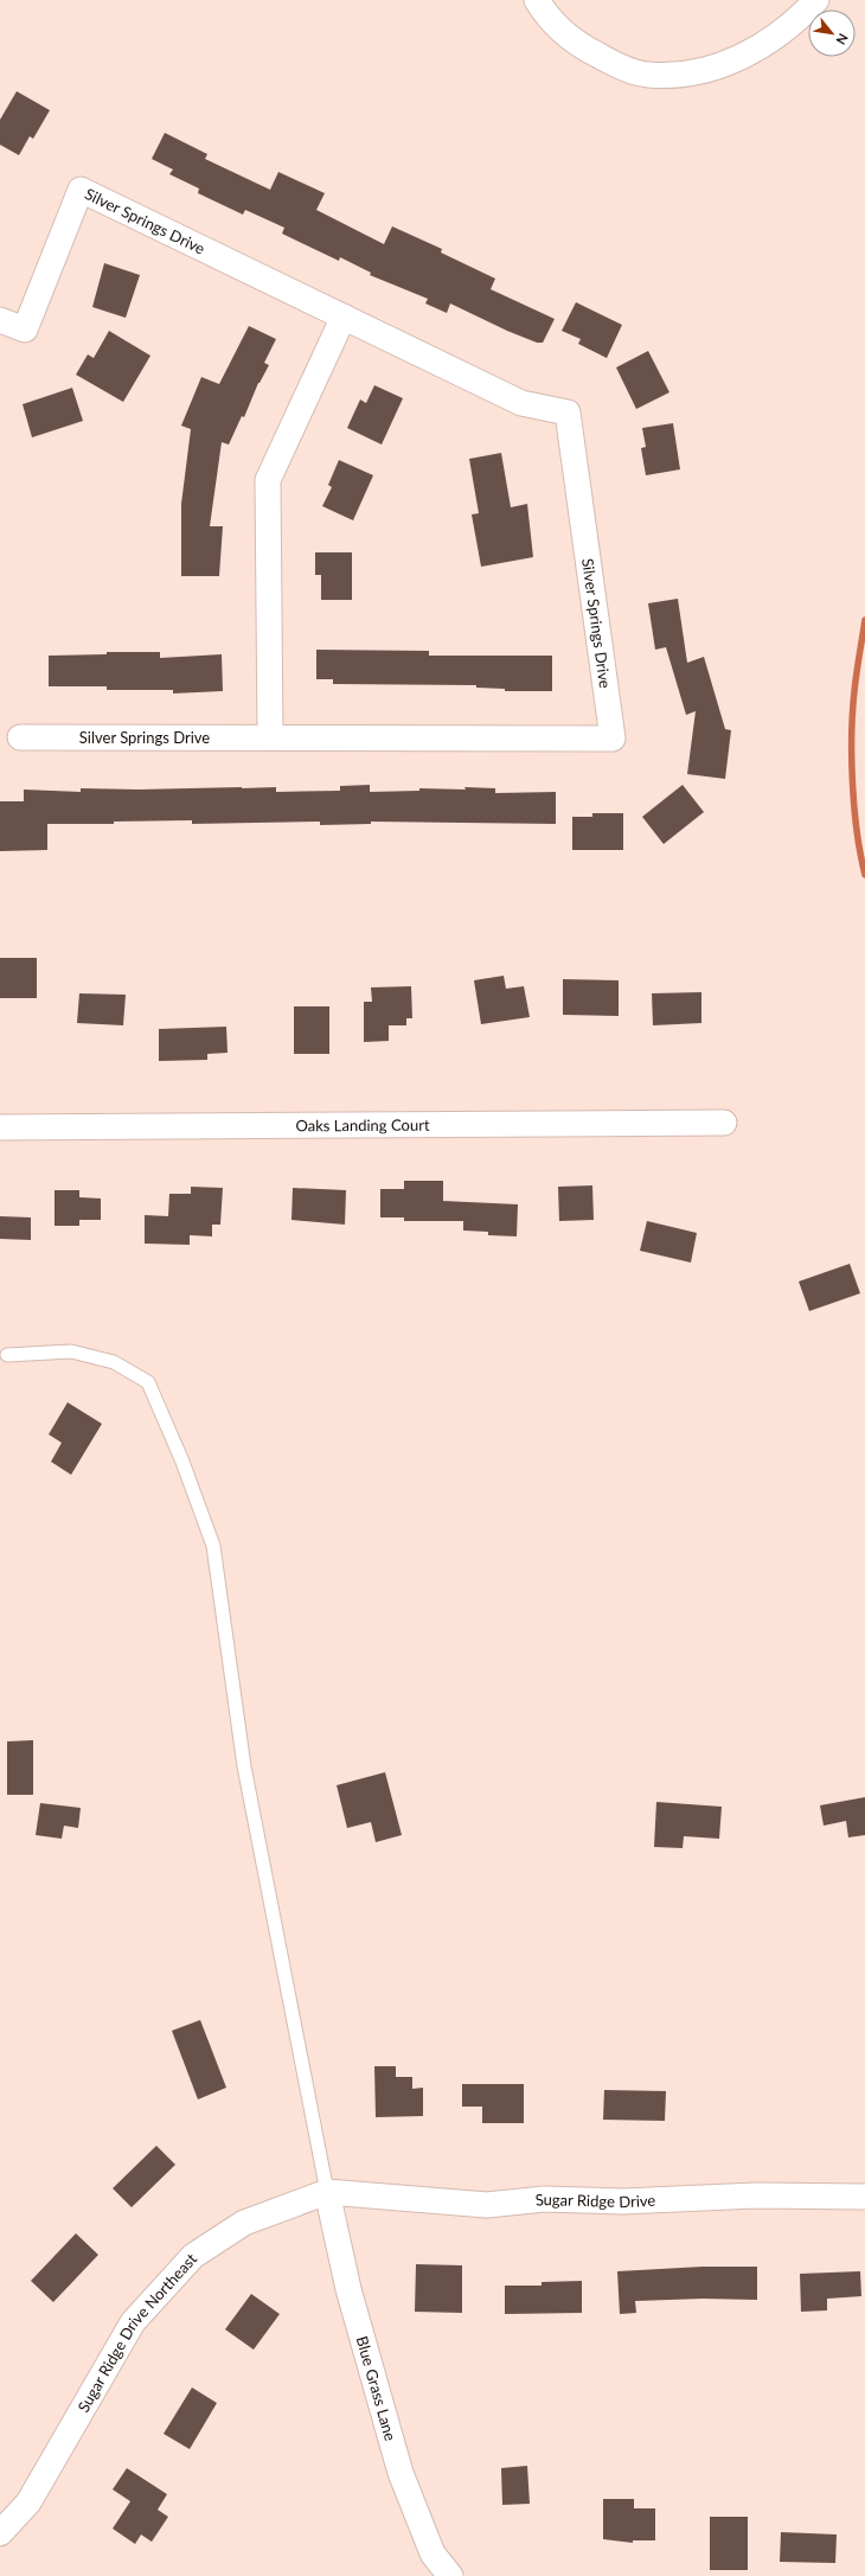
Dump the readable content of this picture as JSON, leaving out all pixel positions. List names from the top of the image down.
{
  "streets": {
    "street": [
      "Silver Springs Drive",
      "Oaks Landing Court",
      "Sugar Ridge Drive",
      "Sugar Ridge Drive Northeast",
      "Blue Grass Lane"
    ]
  },
  "crossings": [
    ["Sugar Ridge Drive", "Sugar Ridge Drive Northeast"],
    ["Sugar Ridge Drive", "Blue Grass Lane"],
    ["Sugar Ridge Drive Northeast", "Blue Grass Lane"]
  ],
  "north": "bottom right"
}
